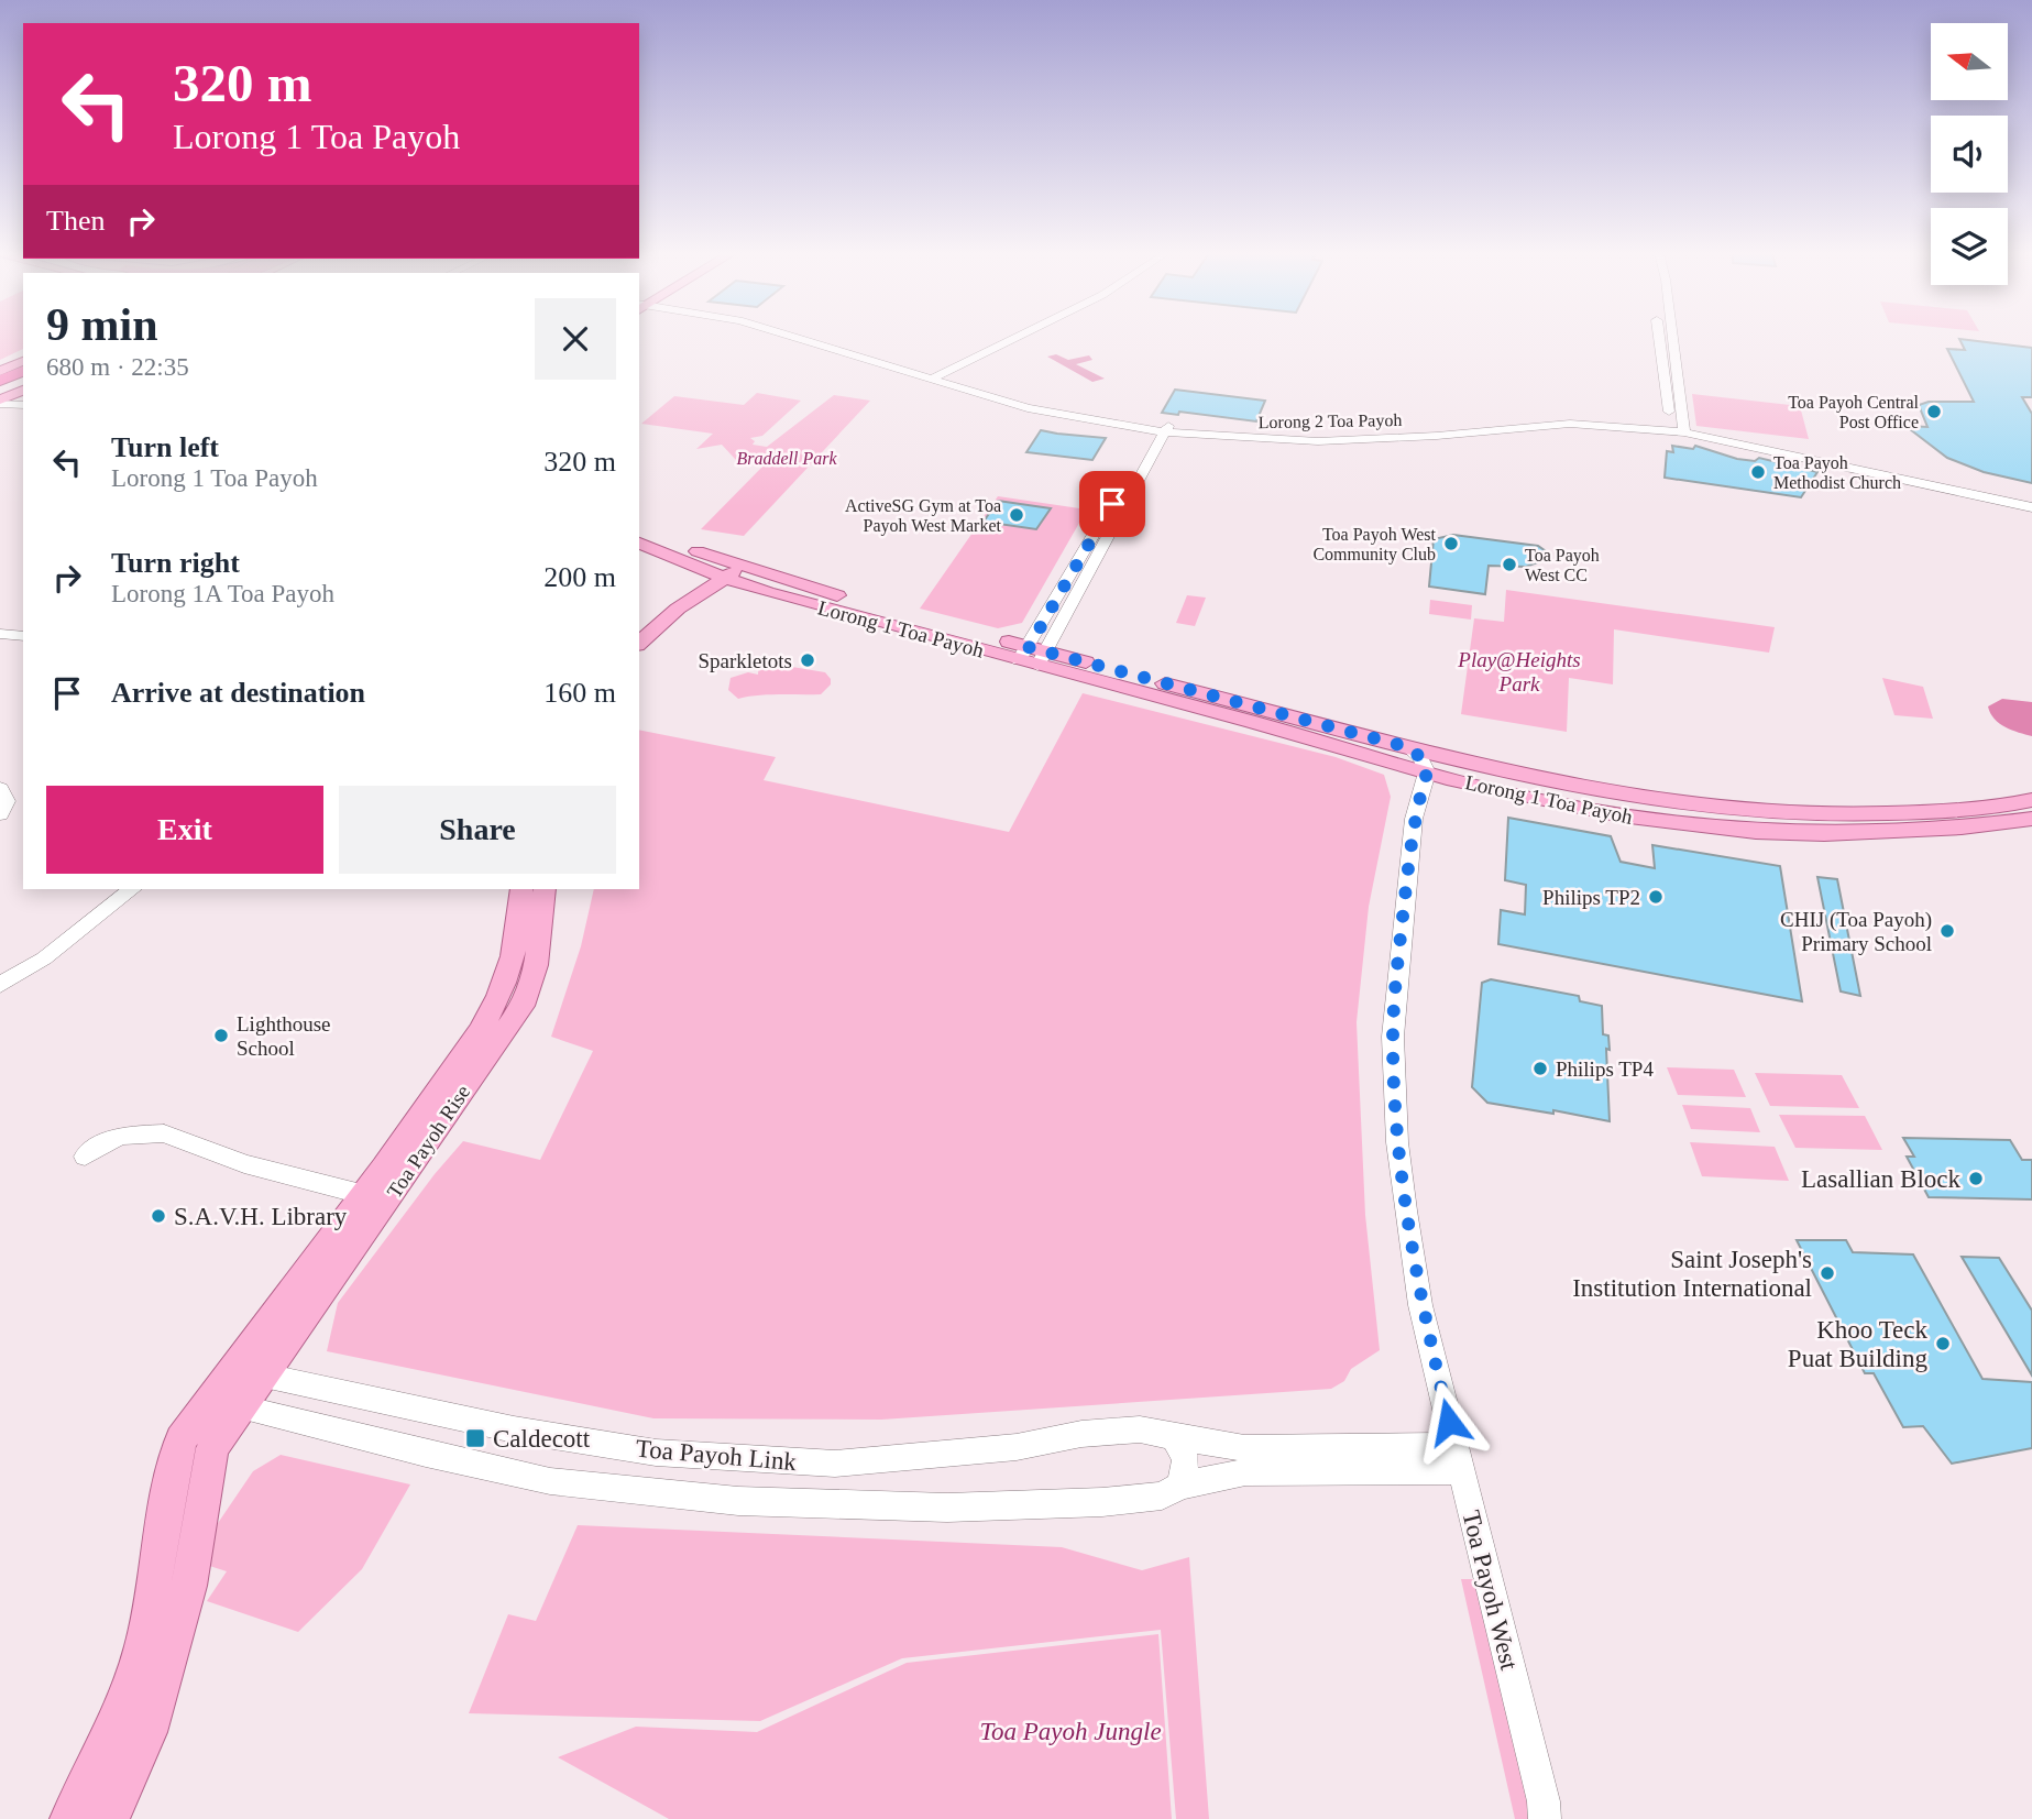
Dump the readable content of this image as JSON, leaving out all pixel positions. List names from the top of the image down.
{
  "streets": {
    "main road": ["Lorong 1 Toa Payoh", "Toa Payoh Rise"],
    "street": ["Lorong 2 Toa Payoh", "Toa Payoh Link", "Toa Payoh West"]
  },
  "crossings": [
    ["Lorong 1 Toa Payoh", "Toa Payoh West"],
    ["Toa Payoh Rise", "Toa Payoh Link"],
    ["Toa Payoh Link", "Toa Payoh West"]
  ],
  "parks": ["Braddell Park", "Play@Heights Park", "Toa Payoh Jungle"],
  "places": {
    "other": [
      "Toa Payoh Central Post Office",
      "Toa Payoh Methodist Church",
      "ActiveSG Gym at Toa Payoh West Market",
      "Toa Payoh West Community Club",
      "Toa Payoh West CC",
      "Sparkletots",
      "Philips TP2",
      "CHIJ (Toa Payoh) Primary School",
      "Lighthouse School",
      "Philips TP4",
      "Lasallian Block",
      "S.A.V.H. Library",
      "Saint Joseph's Institution International",
      "Khoo Teck Puat Building"
    ],
    "transit": ["Caldecott"]
  },
  "north": "left",
  "page": {
    "turn": ["320 m", "Lorong 1 Toa Payoh"],
    "then": "Then",
    "heading": ["9 min", "680 m · 22:35"],
    "list": [
      {
        "name": "Turn left",
        "note": "Lorong 1 Toa Payoh",
        "value": "320 m"
      },
      {
        "name": "Turn right",
        "note": "Lorong 1A Toa Payoh",
        "value": "200 m"
      },
      {
        "name": "Arrive at destination",
        "value": "160 m"
      }
    ],
    "buttons": ["Exit", "Share"]
  }
}
